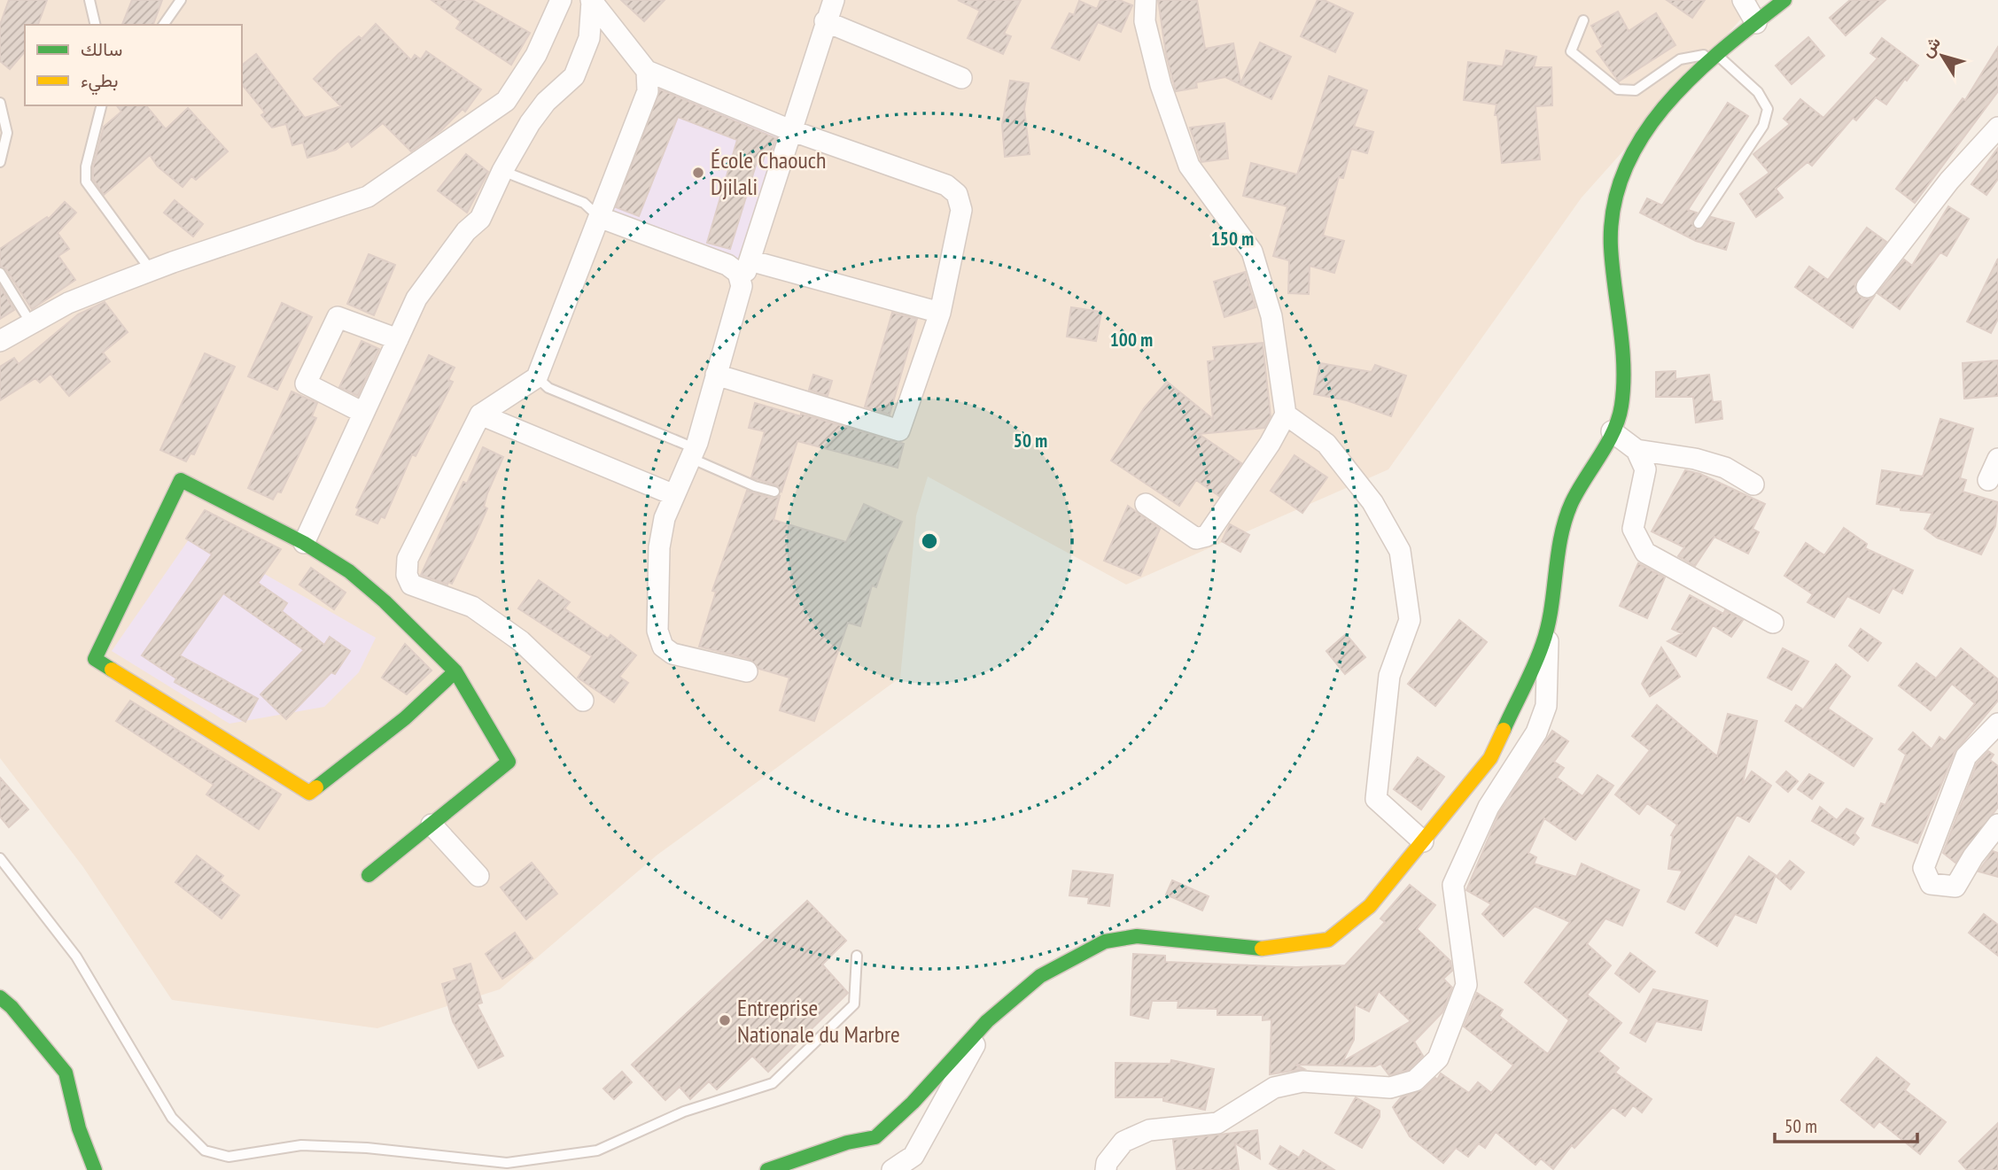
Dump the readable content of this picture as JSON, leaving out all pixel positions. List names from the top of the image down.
{
  "places": ["École Chaouch Djilali", "Entreprise Nationale du Marbre"],
  "legend": ["سالك", "بطيء"],
  "scale_bar": "50 m",
  "north": "top left",
  "rings": ["150 m", "100 m", "50 m"]
}
